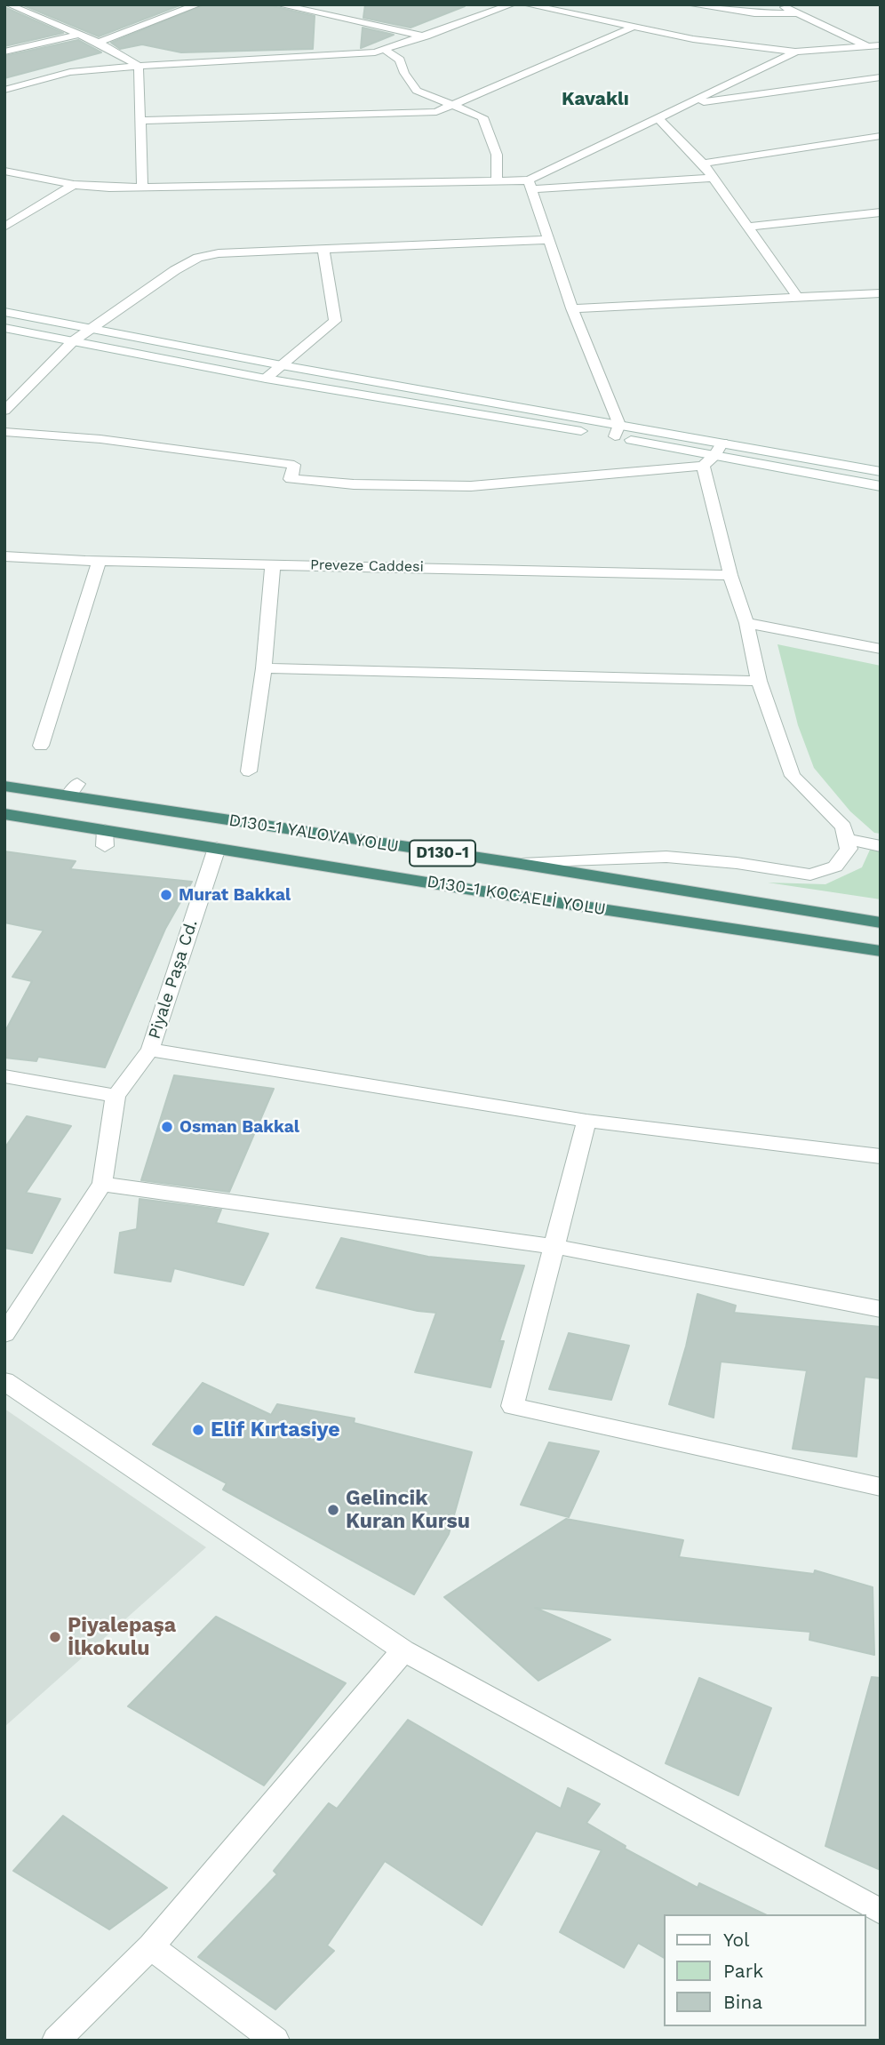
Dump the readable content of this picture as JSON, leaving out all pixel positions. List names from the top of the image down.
{
  "streets": {
    "highway": ["D130-1 YALOVA YOLU", "D130-1", "D130-1 KOCAELİ YOLU"],
    "street": ["Preveze Caddesi", "Piyale Paşa Cd."]
  },
  "crossings": [
    ["D130-1 KOCAELİ YOLU", "Piyale Paşa Cd."]
  ],
  "districts": ["Kavaklı"],
  "places": [
    "Murat Bakkal",
    "Osman Bakkal",
    "Elif Kırtasiye",
    "Gelincik Kuran Kursu",
    "Piyalepaşa İlkokulu"
  ],
  "legend": ["Yol", "Park", "Bina"]
}
